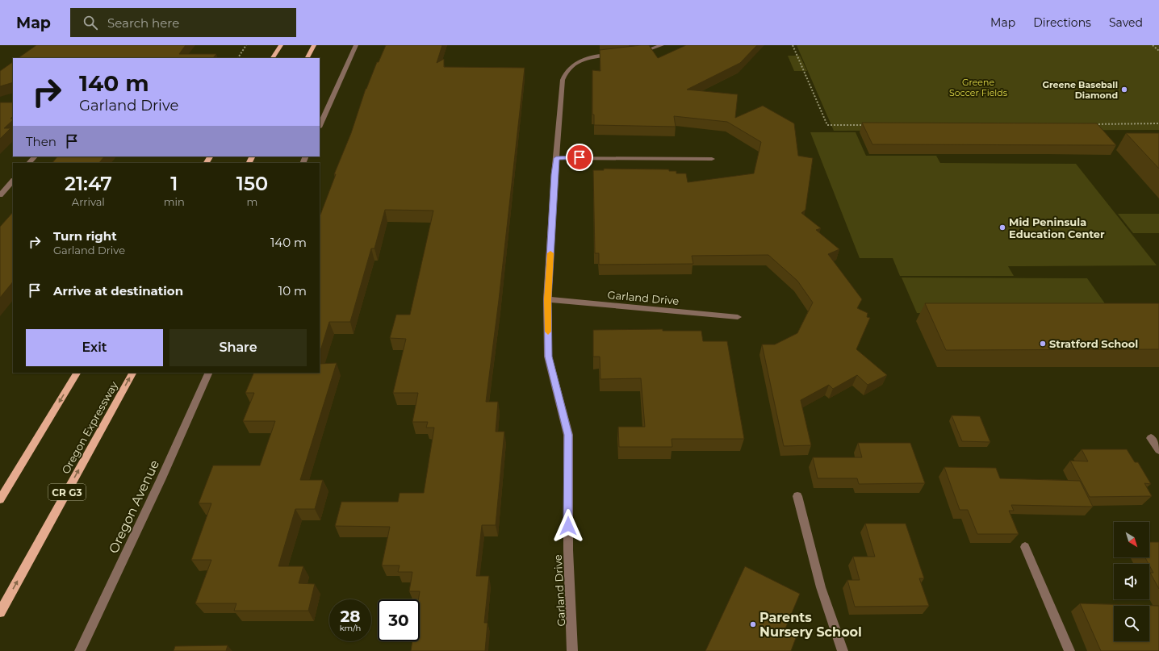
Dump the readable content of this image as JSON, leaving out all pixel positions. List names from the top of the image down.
{
  "streets": {
    "main road": ["Oregon Expressway", "CR G3"],
    "street": ["Garland Drive", "Oregon Avenue"]
  },
  "parks": ["Greene Soccer Fields"],
  "places": [
    "Greene Baseball Diamond",
    "Mid Peninsula Education Center",
    "Stratford School",
    "Parents Nursery School"
  ],
  "north": "bottom right",
  "page": {
    "header": "Map",
    "search": "Search here",
    "nav": ["Map", "Directions", "Saved"],
    "turn": ["140 m", "Garland Drive"],
    "then": "Then",
    "eta": [
      "21:47",
      "Arrival",
      "1",
      "min",
      "150",
      "m"
    ],
    "list": [
      {
        "name": "Turn right",
        "note": "Garland Drive",
        "value": "140 m"
      },
      {
        "name": "Arrive at destination",
        "value": "10 m"
      }
    ],
    "buttons": ["Exit", "Share"],
    "speed": "28 km/h",
    "limit": "30"
  }
}
